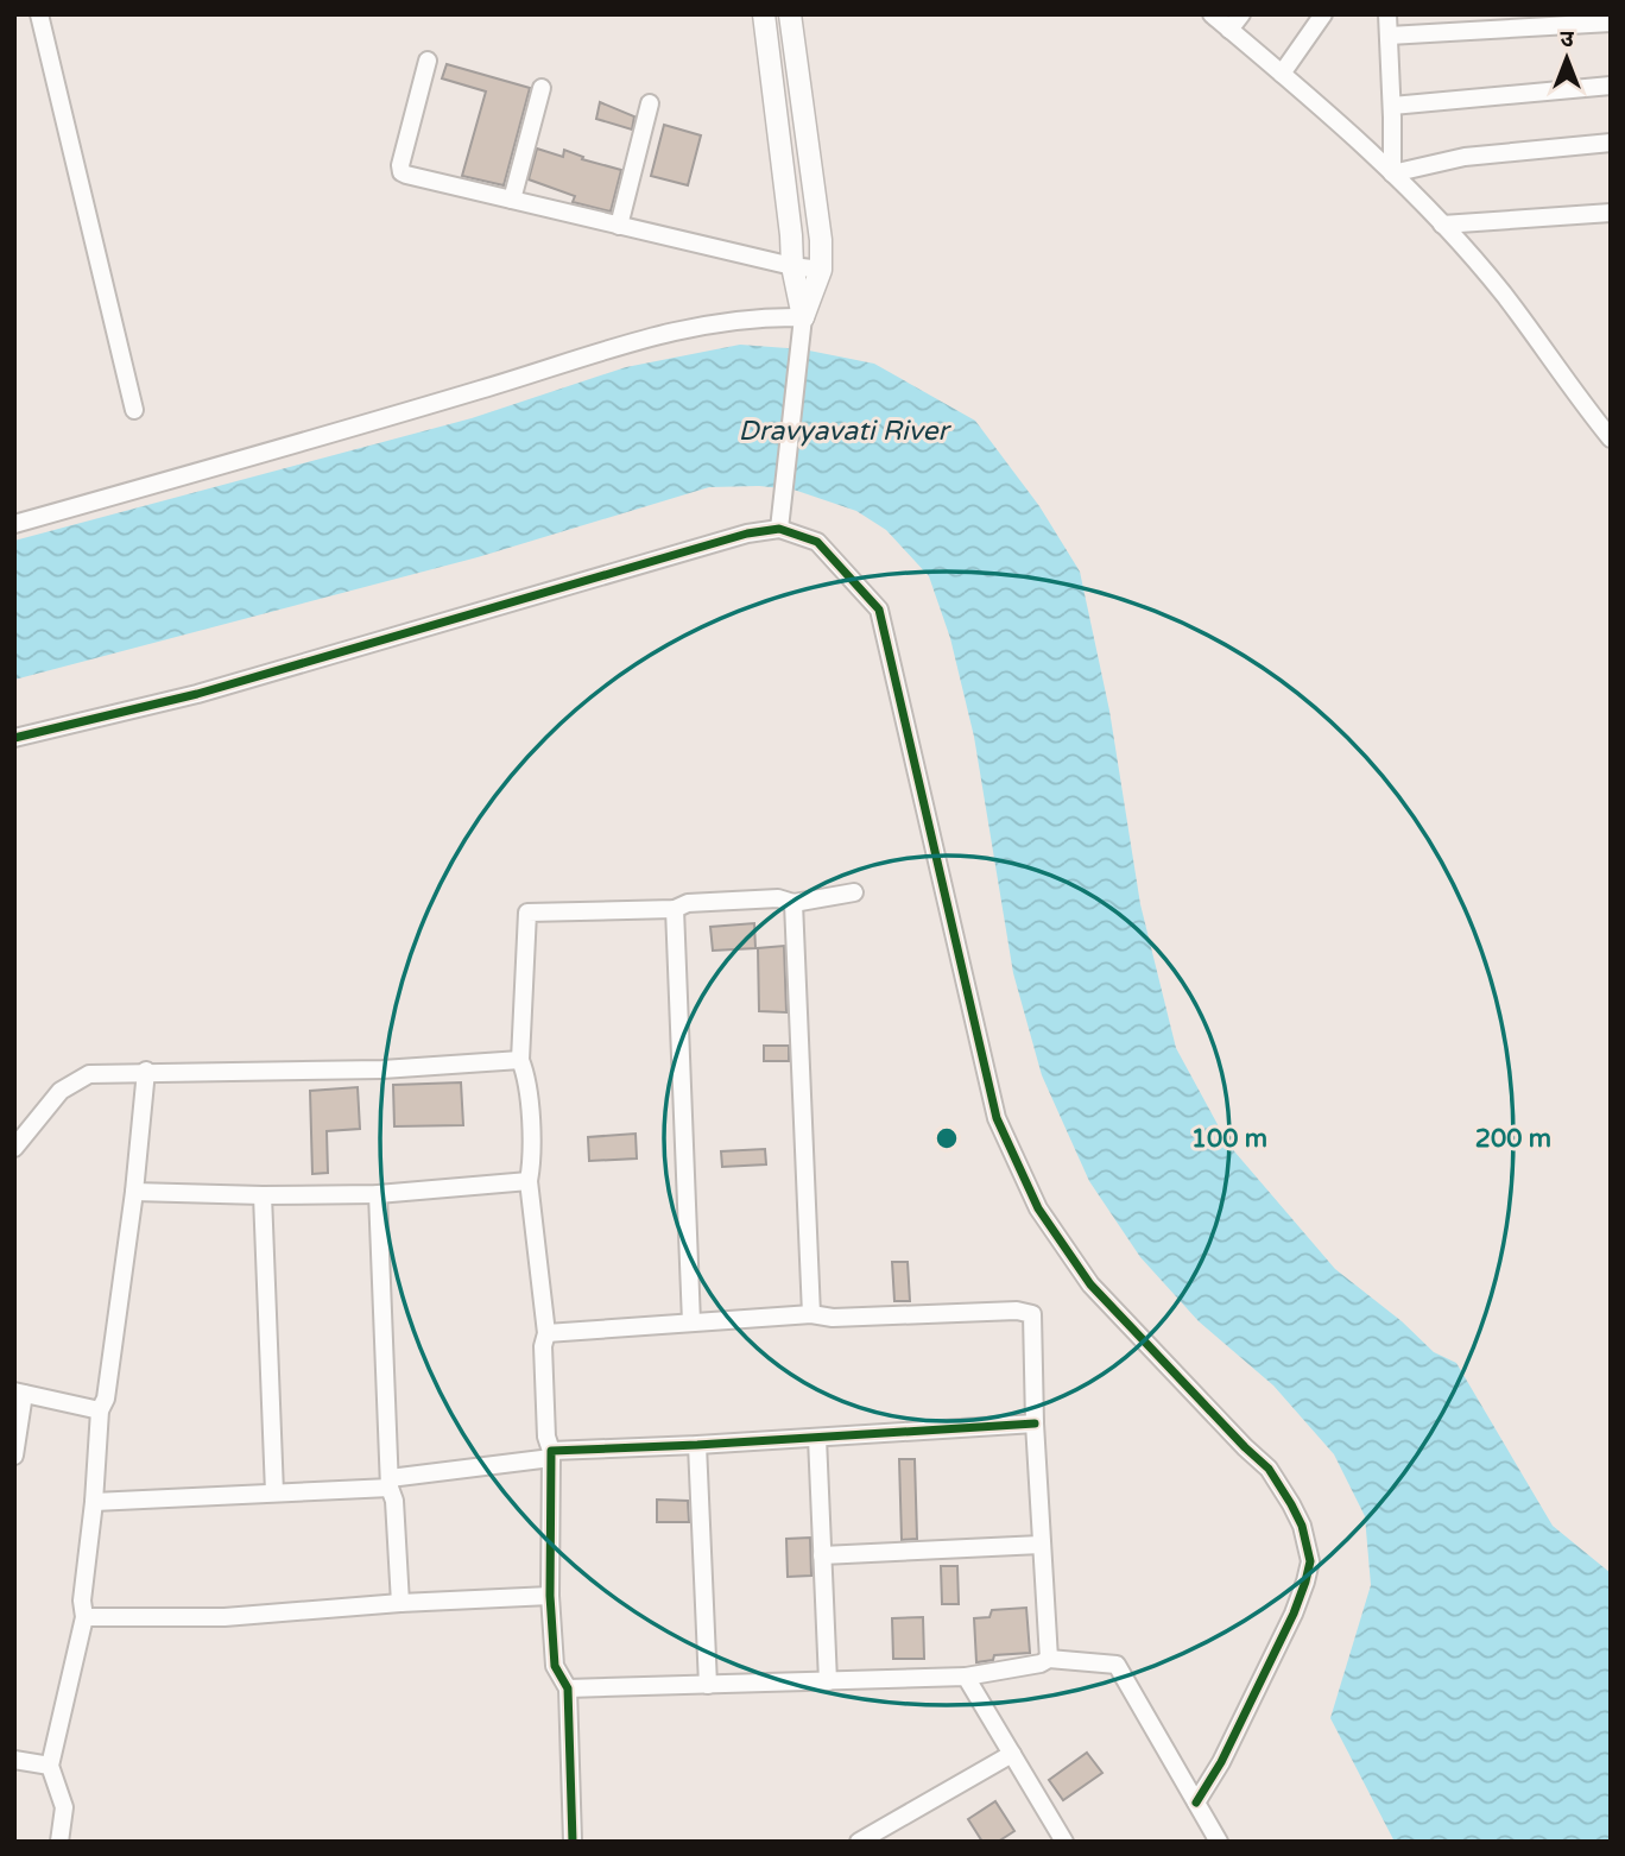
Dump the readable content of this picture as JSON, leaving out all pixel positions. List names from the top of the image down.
{
  "water": ["Dravyavati River"],
  "north": "top",
  "rings": ["100 m", "200 m"]
}
